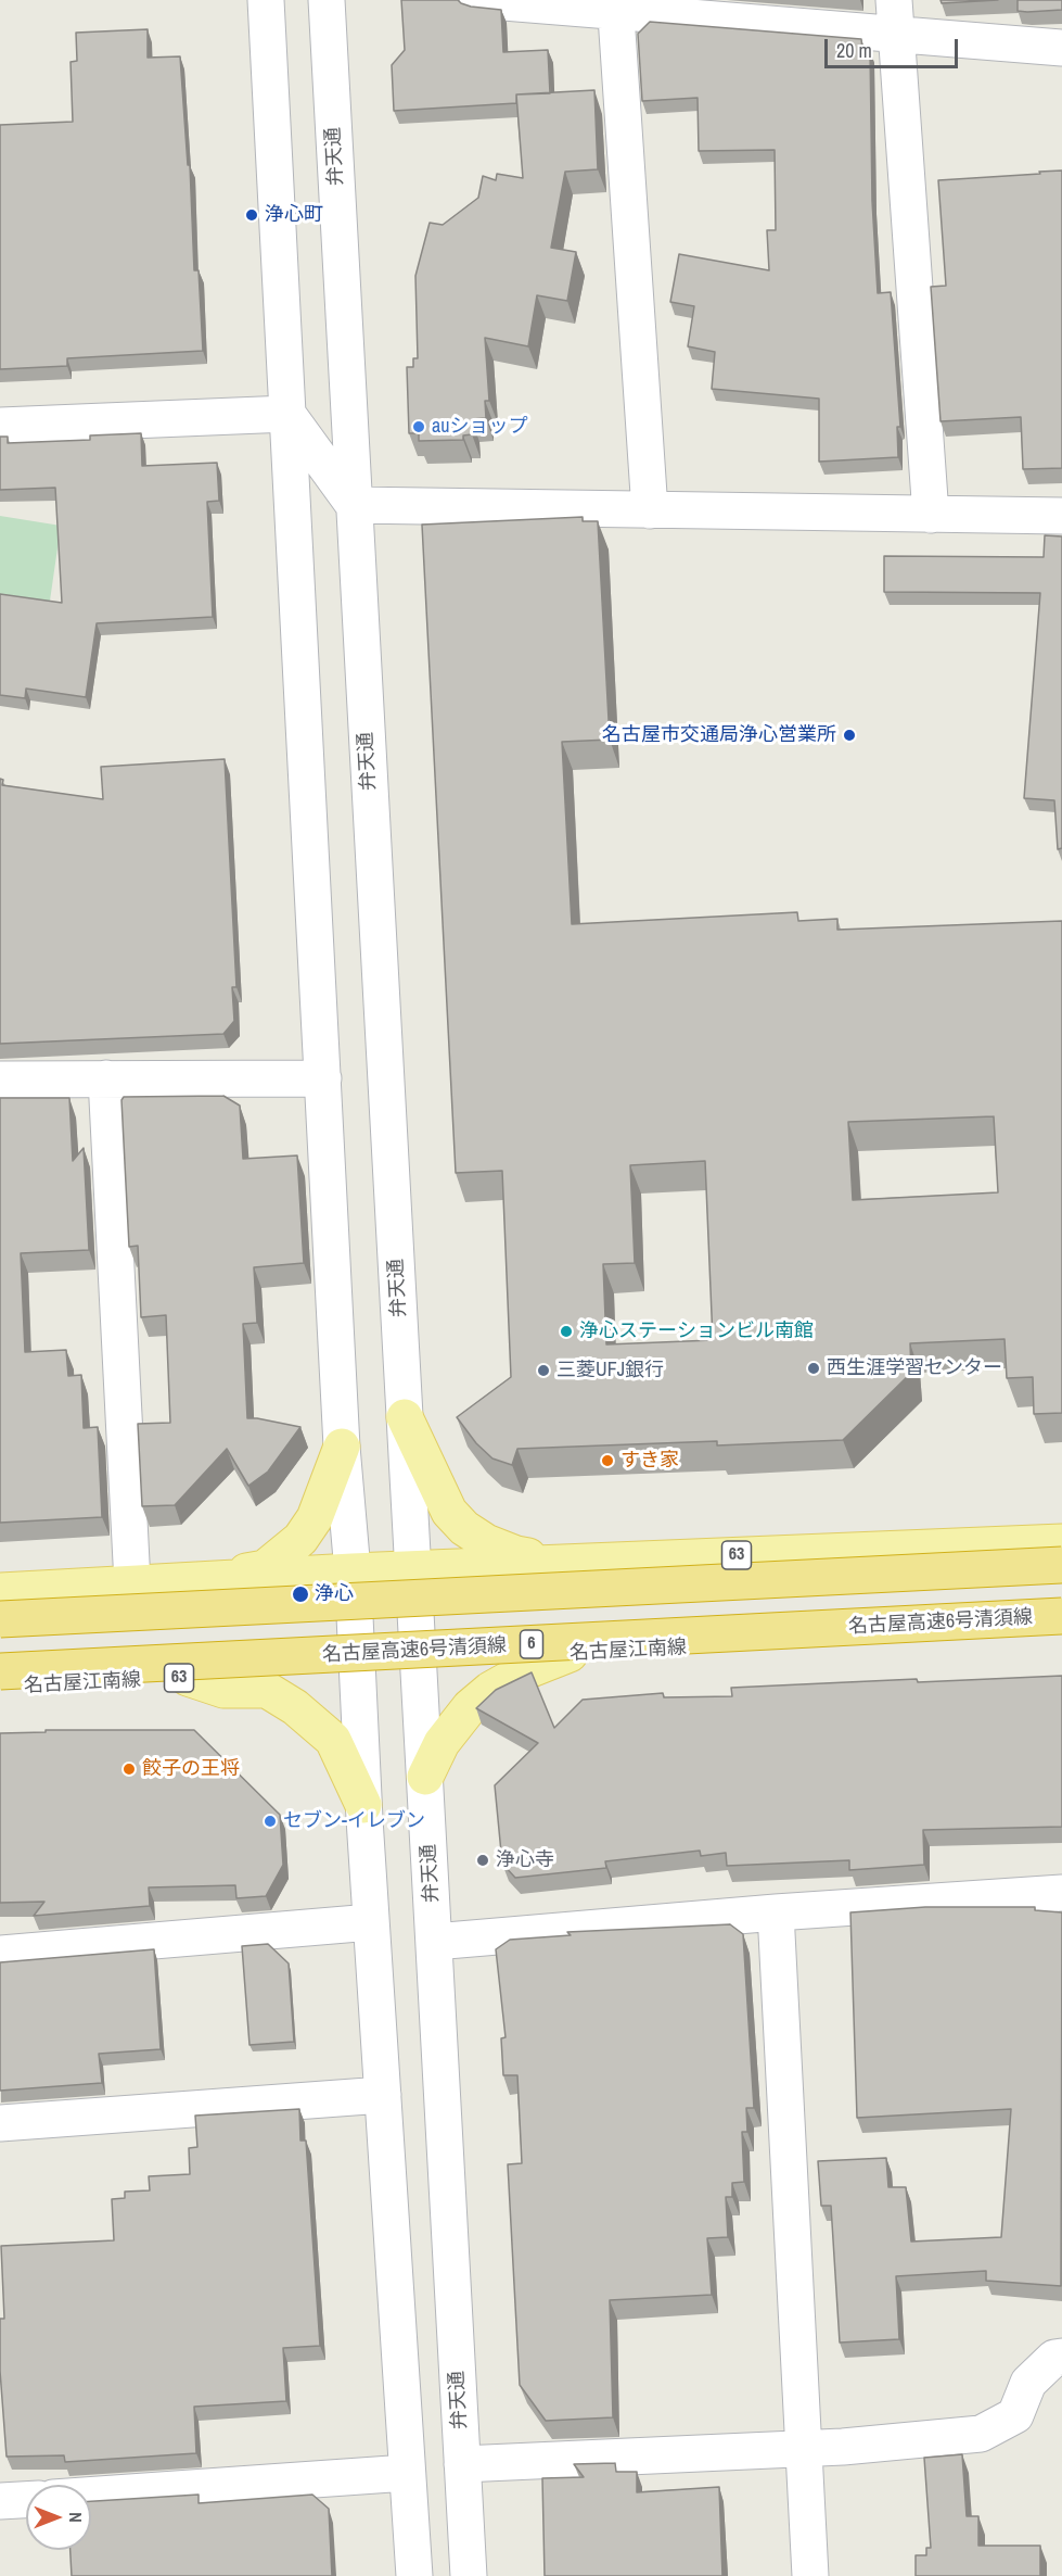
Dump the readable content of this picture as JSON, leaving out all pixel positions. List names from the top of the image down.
{
  "streets": {
    "highway": ["名古屋高速6号清須線", "6"],
    "main road": ["63", "名古屋江南線"],
    "street": ["弁天通"]
  },
  "crossings": [
    ["弁天通", "63"],
    ["弁天通", "名古屋江南線"]
  ],
  "places": [
    "浄心町",
    "auショップ",
    "名古屋市交通局浄心営業所",
    "浄心ステーションビル南館",
    "西生涯学習センター",
    "三菱UFJ銀行",
    "すき家",
    "浄心",
    "餃子の王将",
    "セブン-イレブン",
    "浄心寺"
  ],
  "scale_bar": "20 m",
  "north": "right"
}
